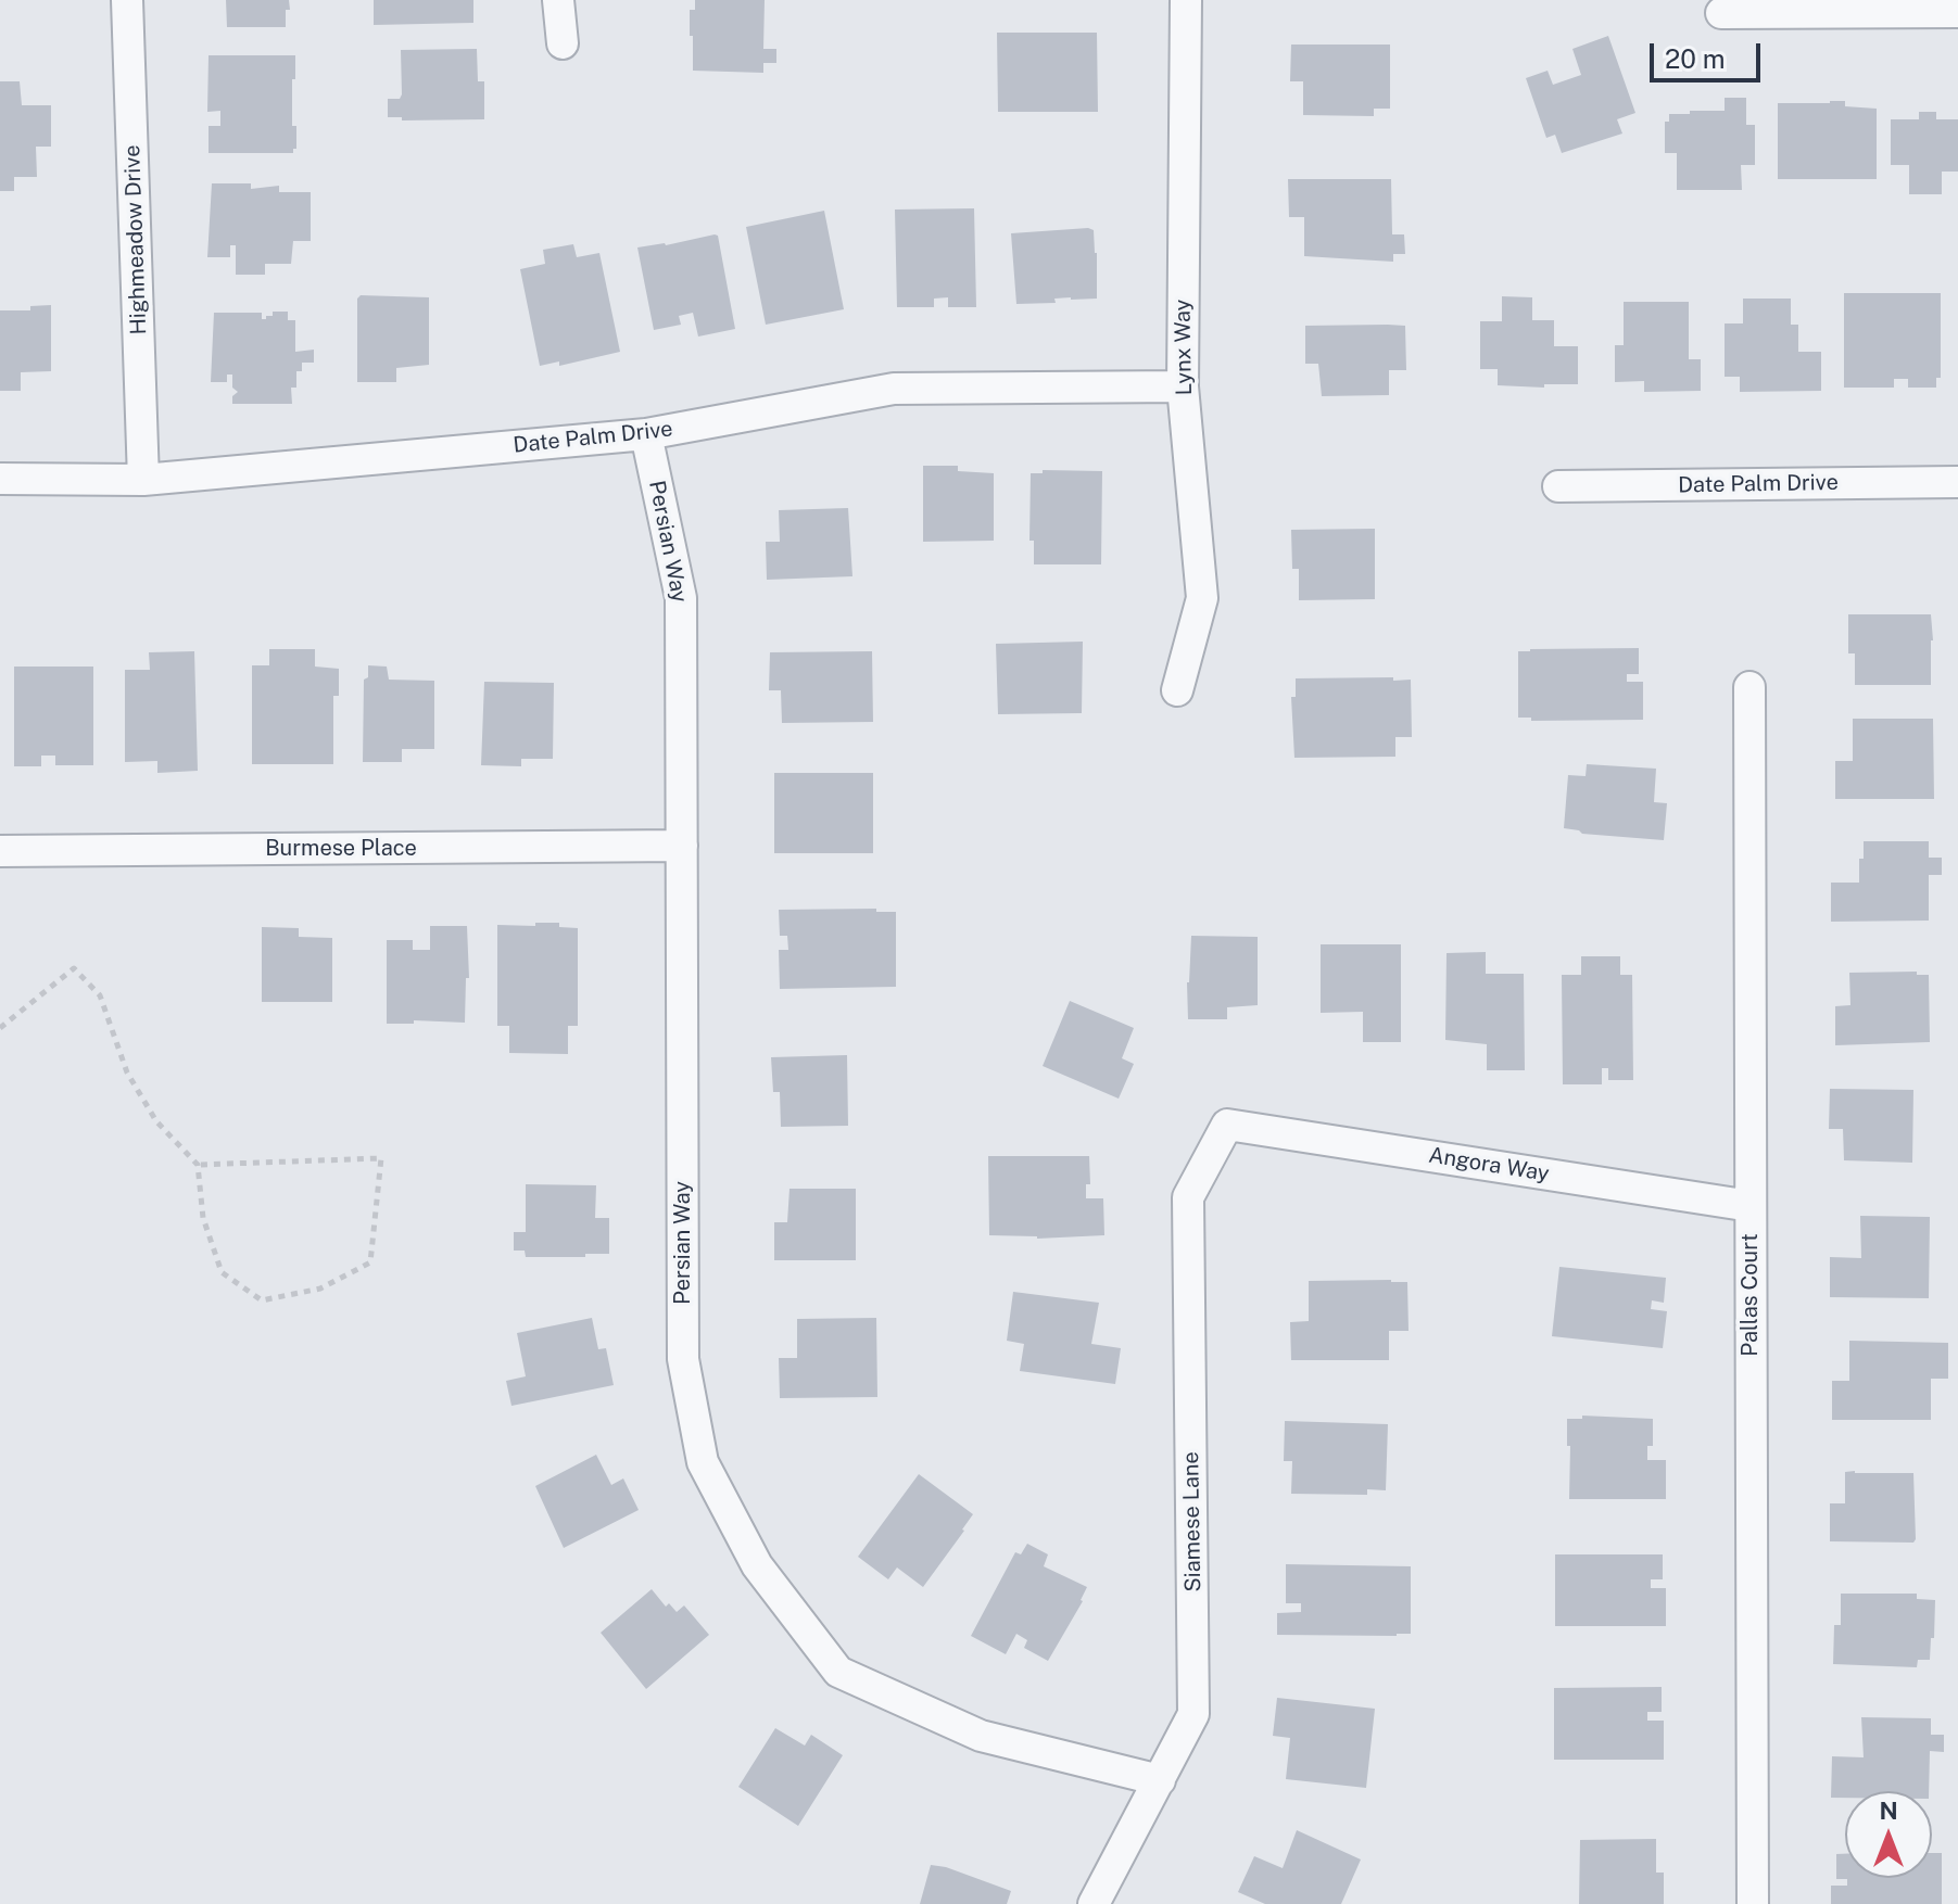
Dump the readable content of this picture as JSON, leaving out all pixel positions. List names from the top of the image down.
{
  "streets": {
    "street": [
      "Highmeadow Drive",
      "Lynx Way",
      "Date Palm Drive",
      "Persian Way",
      "Burmese Place",
      "Angora Way",
      "Pallas Court",
      "Siamese Lane"
    ]
  },
  "crossings": [
    ["Highmeadow Drive", "Date Palm Drive"],
    ["Lynx Way", "Date Palm Drive"],
    ["Date Palm Drive", "Persian Way"],
    ["Persian Way", "Burmese Place"],
    ["Persian Way", "Siamese Lane"],
    ["Angora Way", "Pallas Court"],
    ["Angora Way", "Siamese Lane"]
  ],
  "scale_bar": "20 m",
  "north": "top"
}
